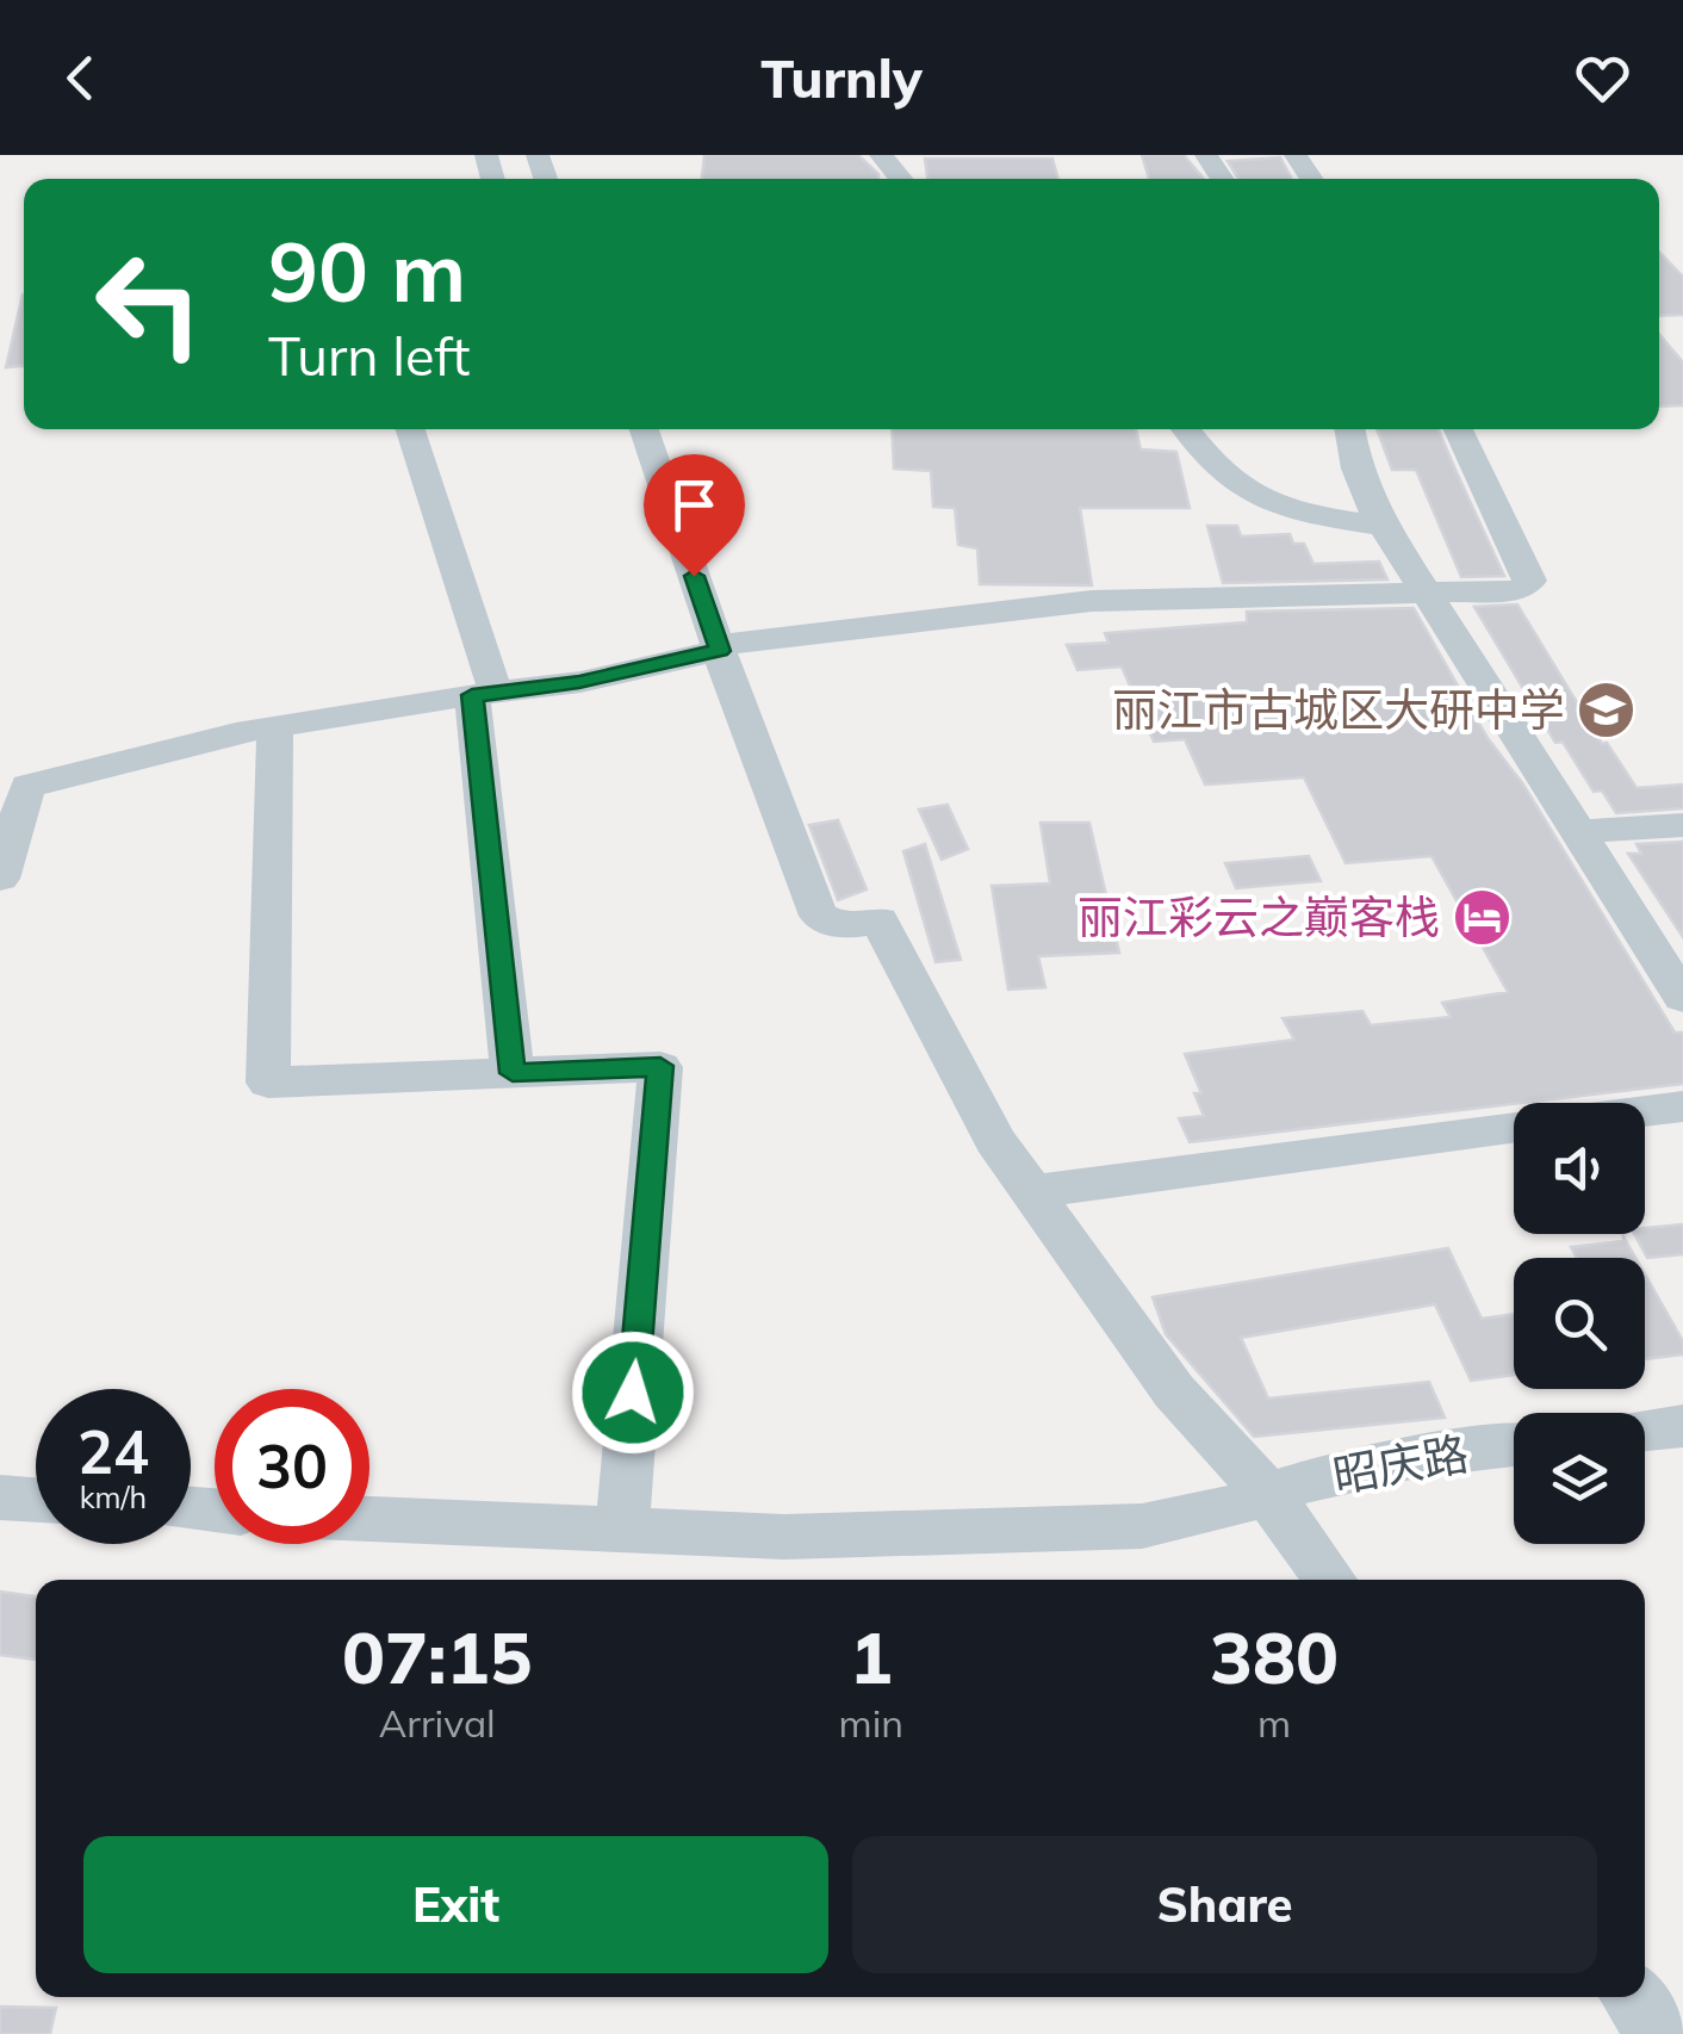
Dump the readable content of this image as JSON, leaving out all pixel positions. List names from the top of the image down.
{
  "streets": {
    "street": ["昭庆路"]
  },
  "places": {
    "school or university": ["丽江市古城区大研中学"],
    "hotel": ["丽江彩云之巅客栈"]
  },
  "page": {
    "header": "Turnly",
    "turn": ["90 m", "Turn left"],
    "speed": "24 km/h",
    "limit": "30",
    "eta": [
      "07:15",
      "Arrival",
      "1",
      "min",
      "380",
      "m"
    ],
    "buttons": ["Exit", "Share"]
  }
}
